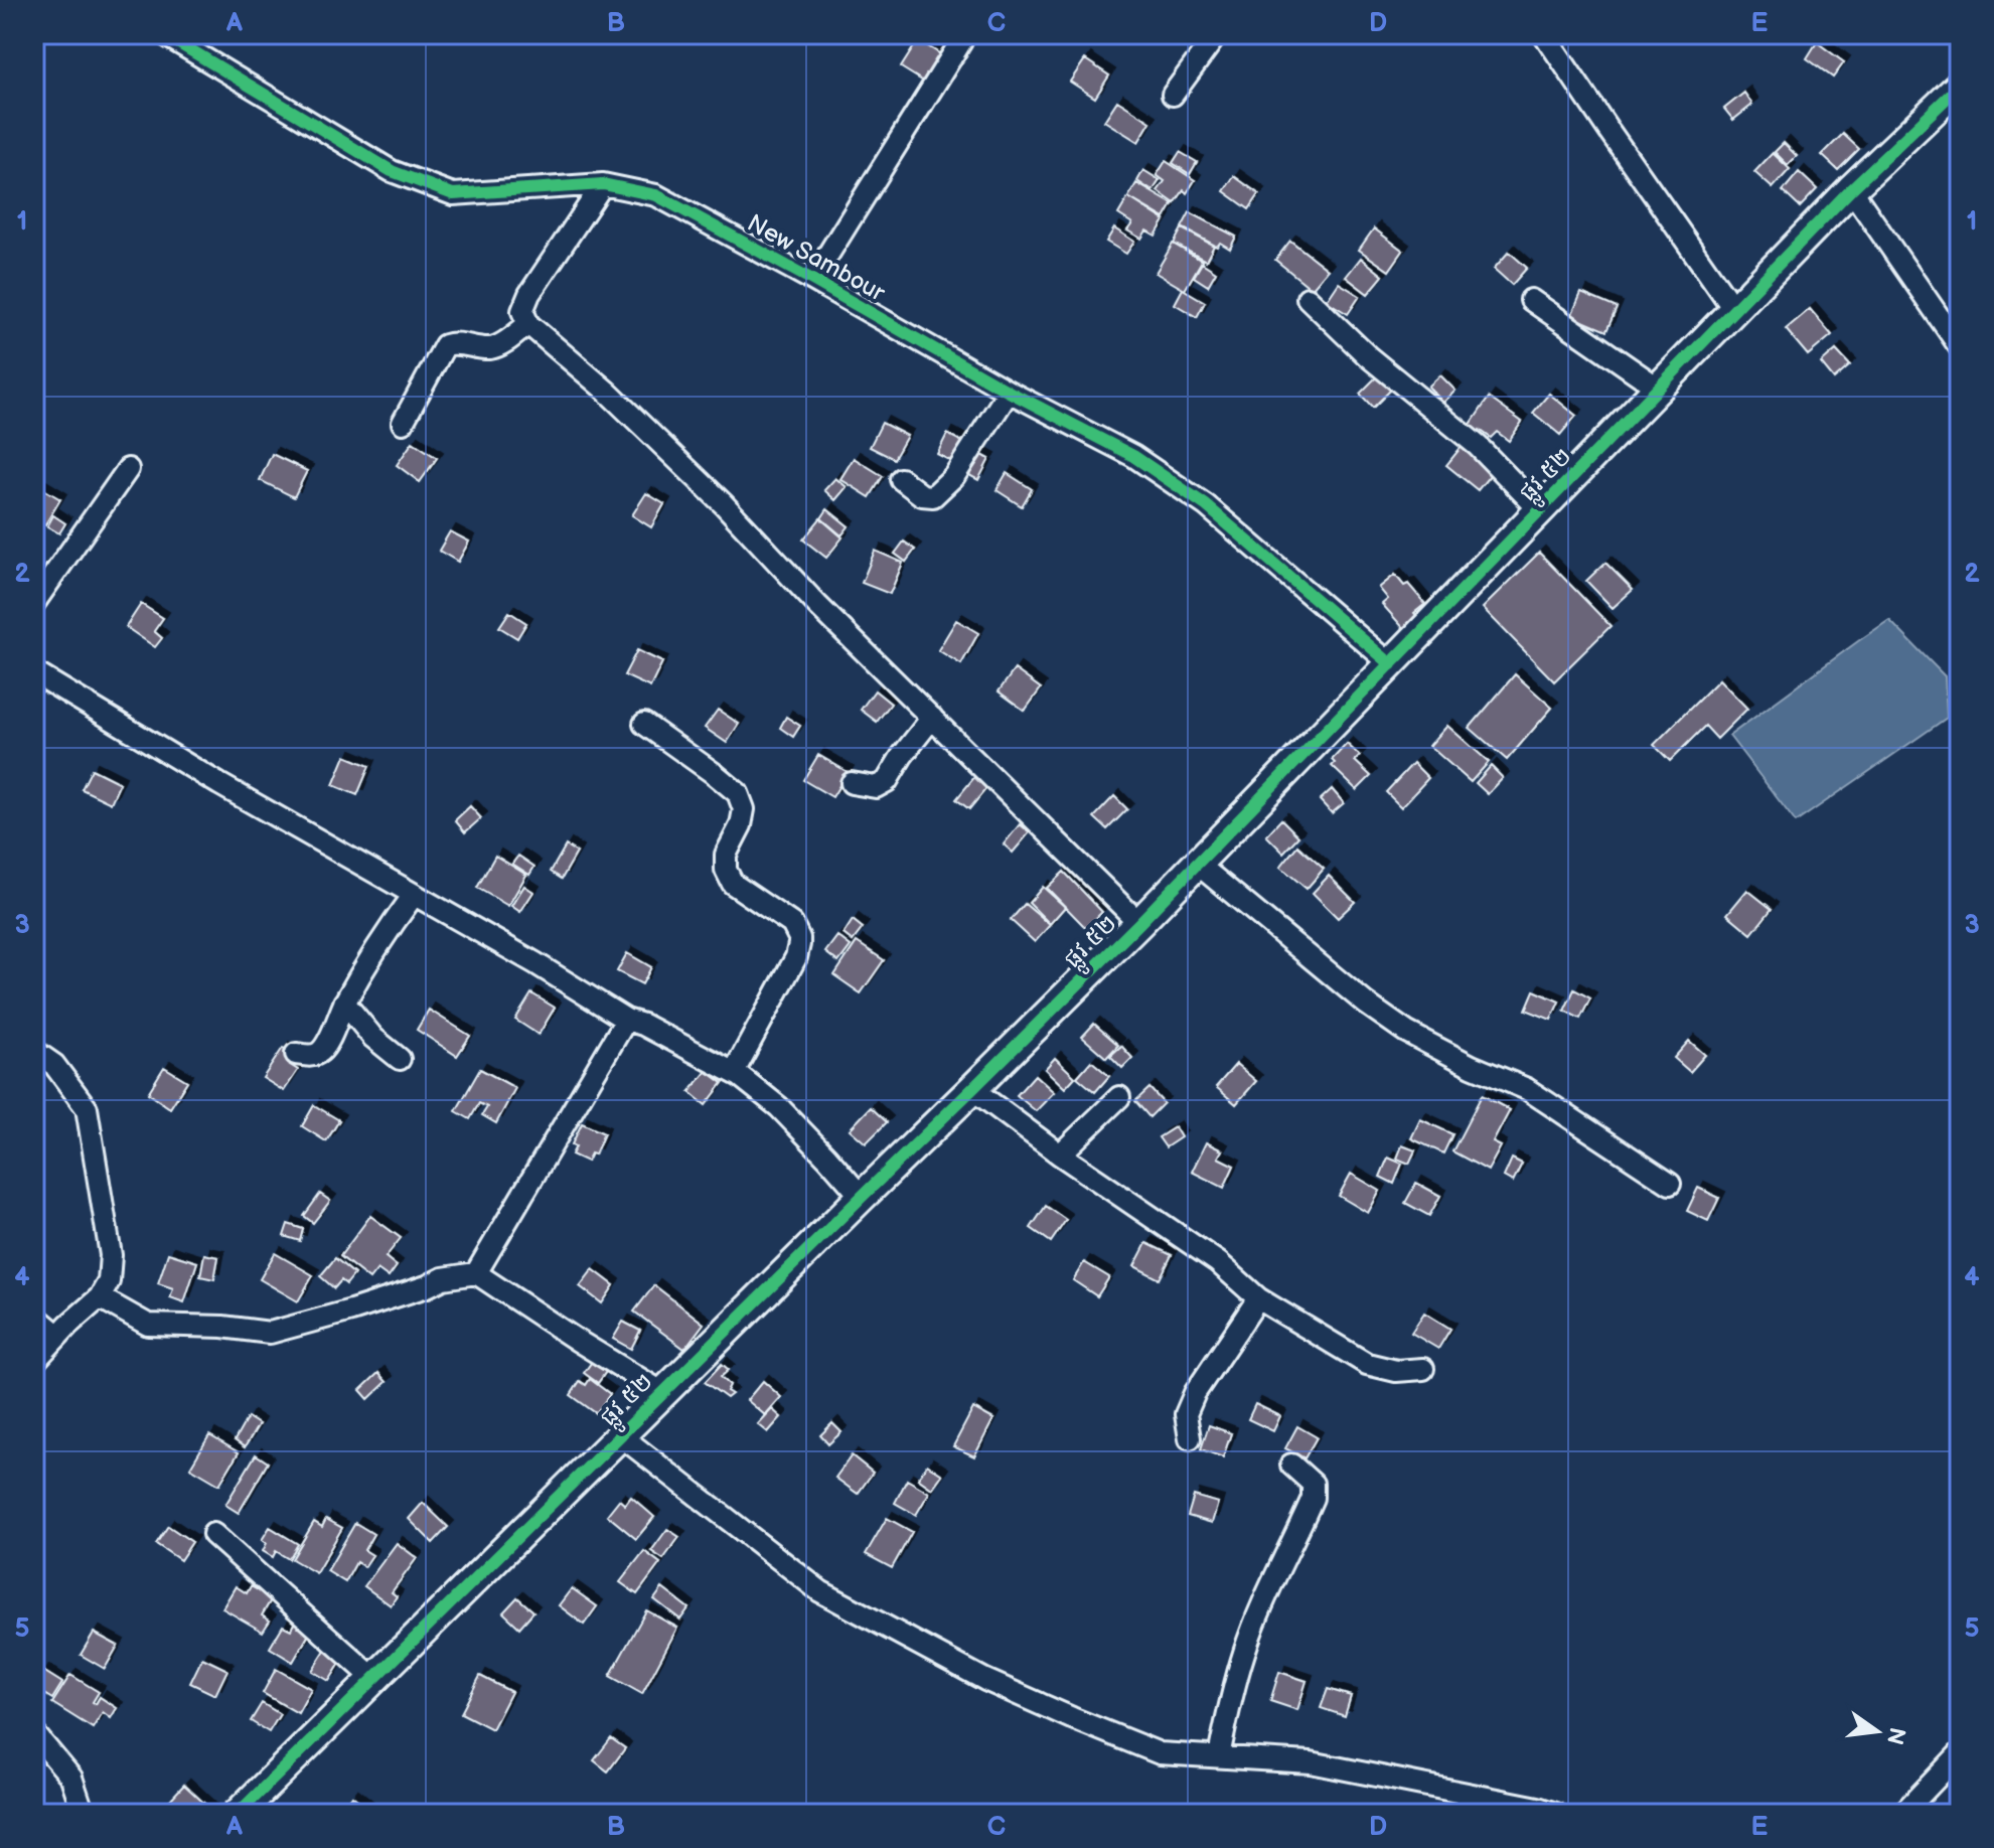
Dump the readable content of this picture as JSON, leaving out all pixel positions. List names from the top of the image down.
{
  "streets": {
    "street": ["New Sambour", "ផ្លូវ ៥២"]
  },
  "crossings": [
    ["New Sambour", "ផ្លូវ ៥២"]
  ],
  "north": "right",
  "grid": {
    "columns": [
      "A",
      "B",
      "C",
      "D",
      "E"
    ],
    "rows": [
      "1",
      "2",
      "3",
      "4",
      "5"
    ]
  }
}
